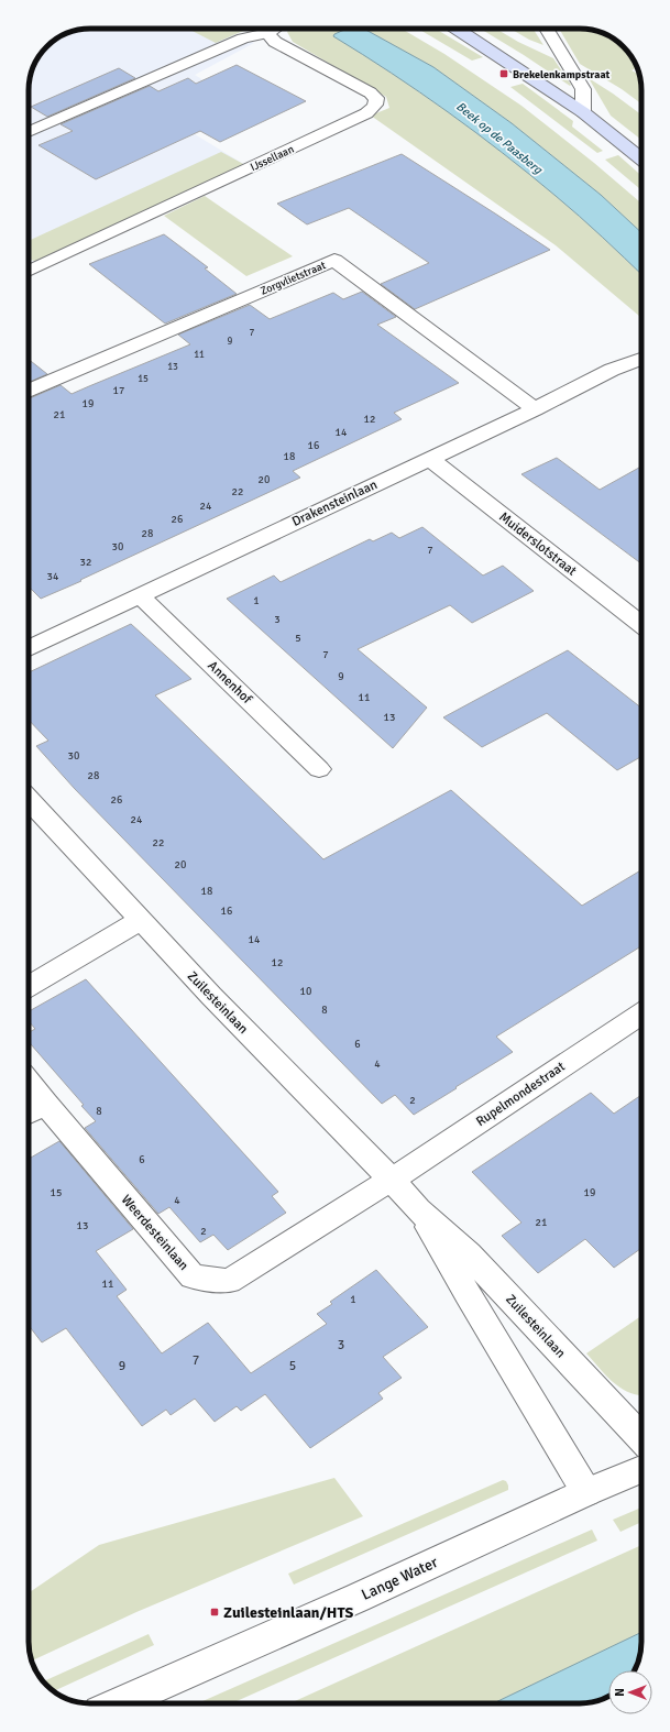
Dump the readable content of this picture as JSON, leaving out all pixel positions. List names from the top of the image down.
{
  "streets": {
    "street": [
      "IJssellaan",
      "Zorgvlietstraat",
      "Drakensteinlaan",
      "Muiderslotstraat",
      "Annenhof",
      "Zuilesteinlaan",
      "Rupelmondestraat",
      "Weerdesteinlaan",
      "Lange Water"
    ]
  },
  "crossings": [
    ["Zorgvlietstraat", "Drakensteinlaan"],
    ["Drakensteinlaan", "Muiderslotstraat"],
    ["Drakensteinlaan", "Annenhof"],
    ["Zuilesteinlaan", "Rupelmondestraat"],
    ["Zuilesteinlaan", "Weerdesteinlaan"],
    ["Zuilesteinlaan", "Lange Water"],
    ["Rupelmondestraat", "Weerdesteinlaan"]
  ],
  "water": ["Beek op de Paasberg"],
  "places": {
    "transit": ["Brekelenkampstraat", "Zuilesteinlaan/HTS"]
  },
  "house_numbers": [
    "7",
    "9",
    "11",
    "13",
    "15",
    "17",
    "19",
    "21",
    "12",
    "14",
    "16",
    "18",
    "20",
    "22",
    "24",
    "26",
    "28",
    "30",
    "7",
    "32",
    "34",
    "1",
    "3",
    "5",
    "7",
    "9",
    "11",
    "13",
    "30",
    "28",
    "26",
    "24",
    "22",
    "20",
    "18",
    "16",
    "14",
    "12",
    "10",
    "8",
    "6",
    "4",
    "2",
    "8",
    "6",
    "15",
    "19",
    "4",
    "21",
    "13",
    "2",
    "11",
    "1",
    "3",
    "7",
    "9",
    "5"
  ],
  "north": "left"
}
